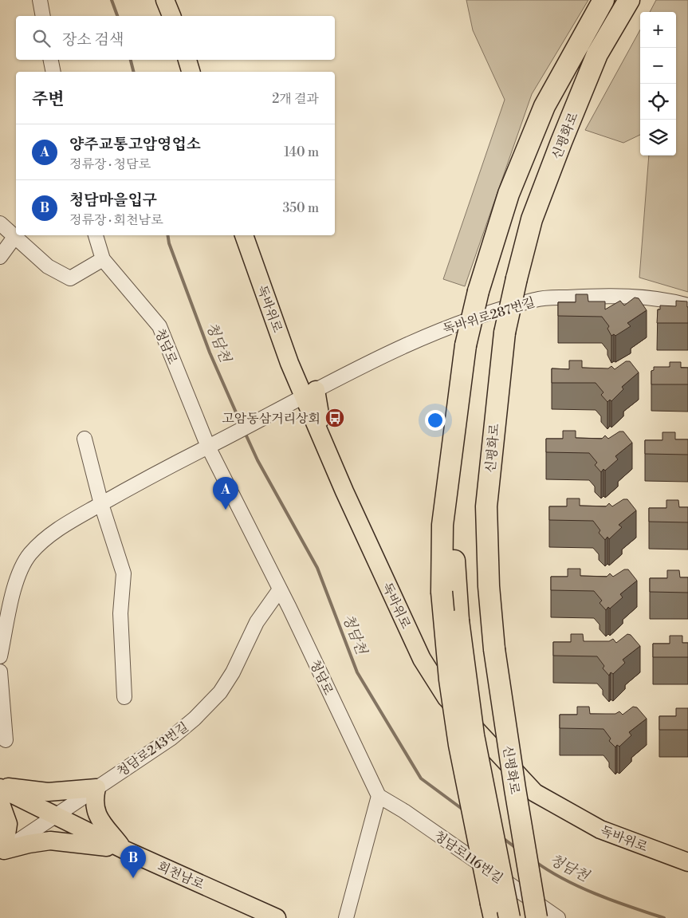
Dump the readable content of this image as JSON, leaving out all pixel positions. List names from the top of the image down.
{
  "streets": {
    "highway": ["신평화로"],
    "main road": ["독바위로", "회천남로"],
    "street": [
      "독바위로287번길",
      "청담로",
      "청담로243번길",
      "청담로116번길"
    ]
  },
  "crossings": [
    ["독바위로", "독바위로287번길"],
    ["청담로", "청담로243번길"],
    ["청담로", "청담로116번길"],
    ["청담로243번길", "회천남로"]
  ],
  "water": ["청담천"],
  "places": {
    "bus stop": ["고암동삼거리상회"]
  },
  "page": {
    "map_buttons": ["+", "−"],
    "search": "장소 검색",
    "heading": ["주변", "2개 결과"],
    "list": [
      {
        "mark": "A",
        "name": "양주교통고암영업소",
        "note": "정류장 · 청담로",
        "value": "140 m"
      },
      {
        "mark": "B",
        "name": "청담마을입구",
        "note": "정류장 · 회천남로",
        "value": "350 m"
      }
    ],
    "pins": ["A", "B"]
  }
}
